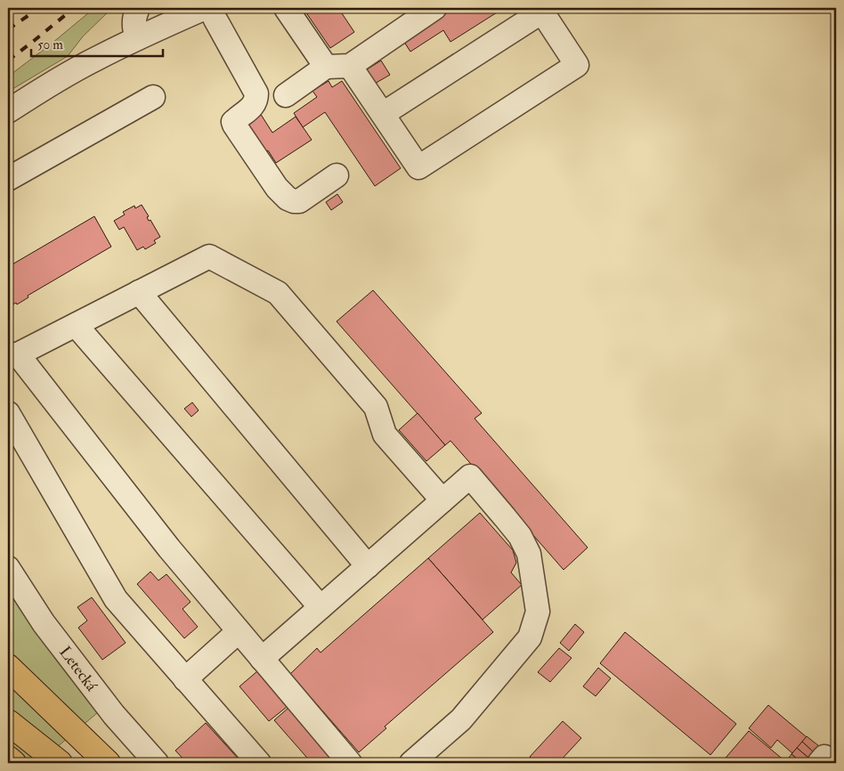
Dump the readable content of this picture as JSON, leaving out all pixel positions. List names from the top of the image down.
{
  "streets": {
    "street": ["Letecká"]
  },
  "scale_bar": "50 m"
}
